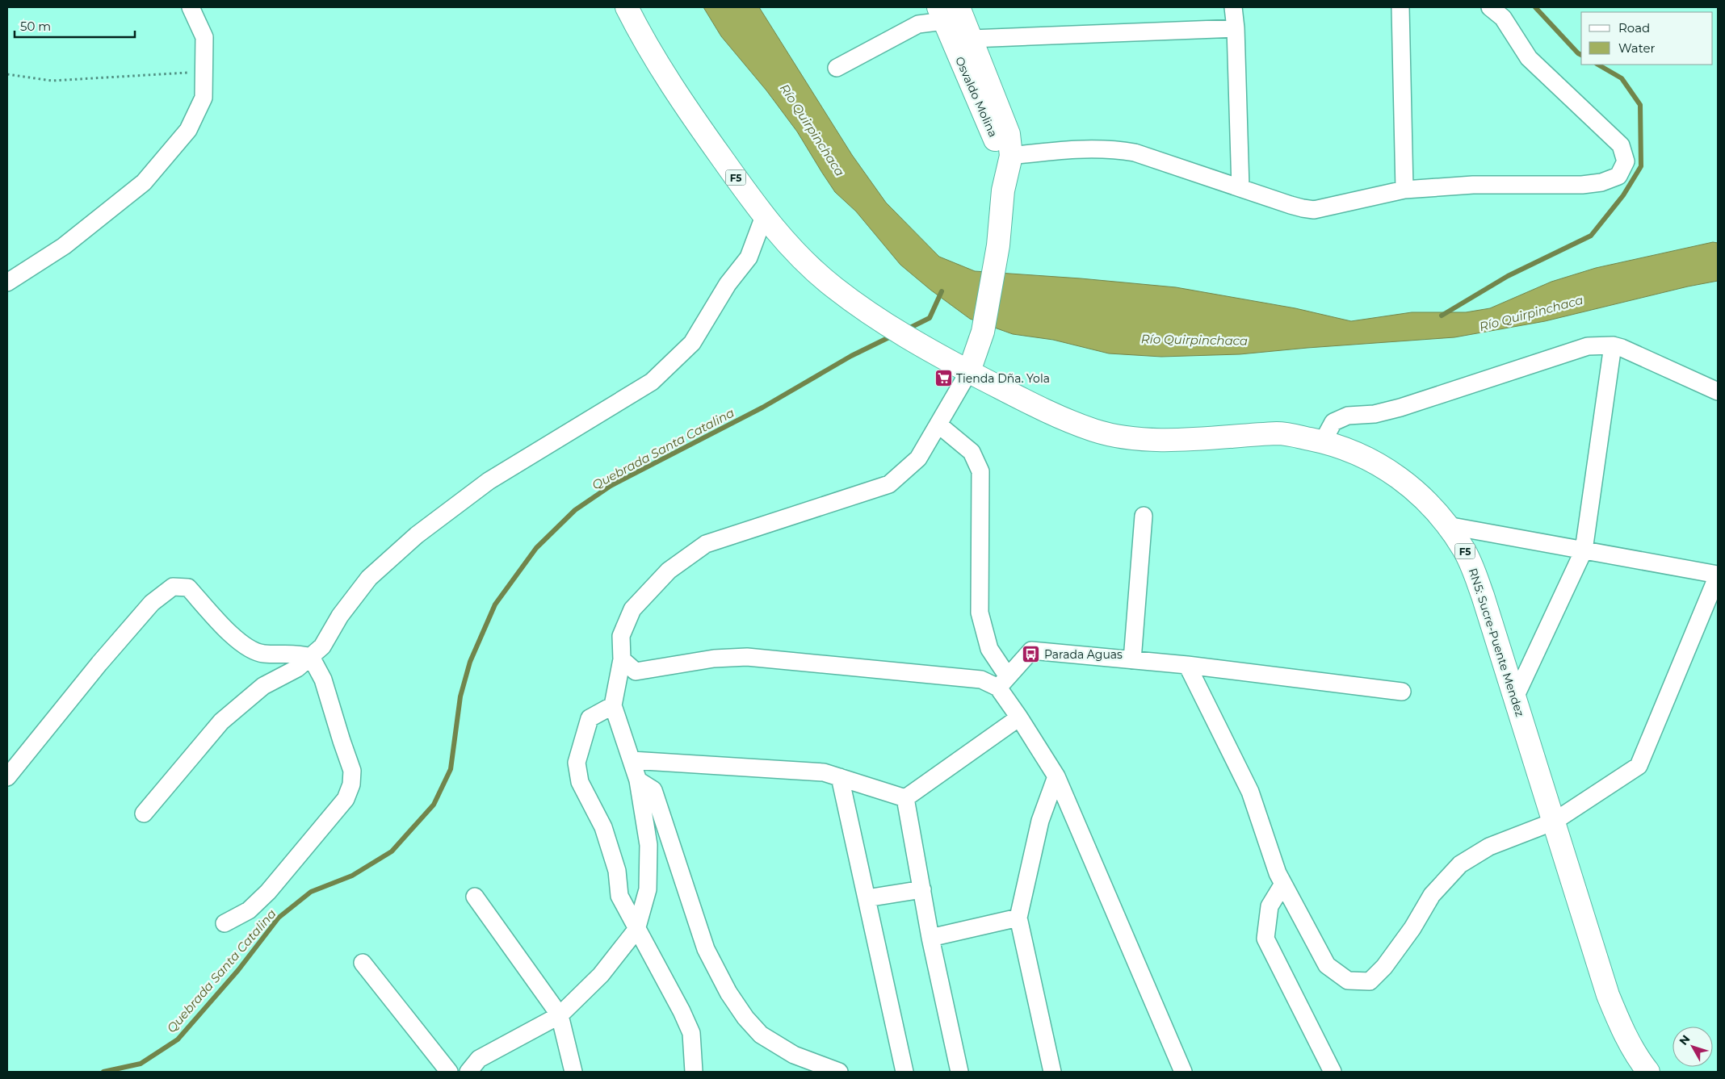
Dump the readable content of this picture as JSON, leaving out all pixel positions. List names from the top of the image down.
{
  "streets": {
    "main road": ["Osvaldo Molina", "F5", "RN5: Sucre-Puente Mendez"]
  },
  "water": ["Río Quirpinchaca", "Quebrada Santa Catalina"],
  "places": {
    "supermarket": ["Tienda Dña. Yola"],
    "bus stop": ["Parada Aguas"]
  },
  "legend": ["Road", "Water"],
  "scale_bar": "50 m",
  "north": "top left"
}
